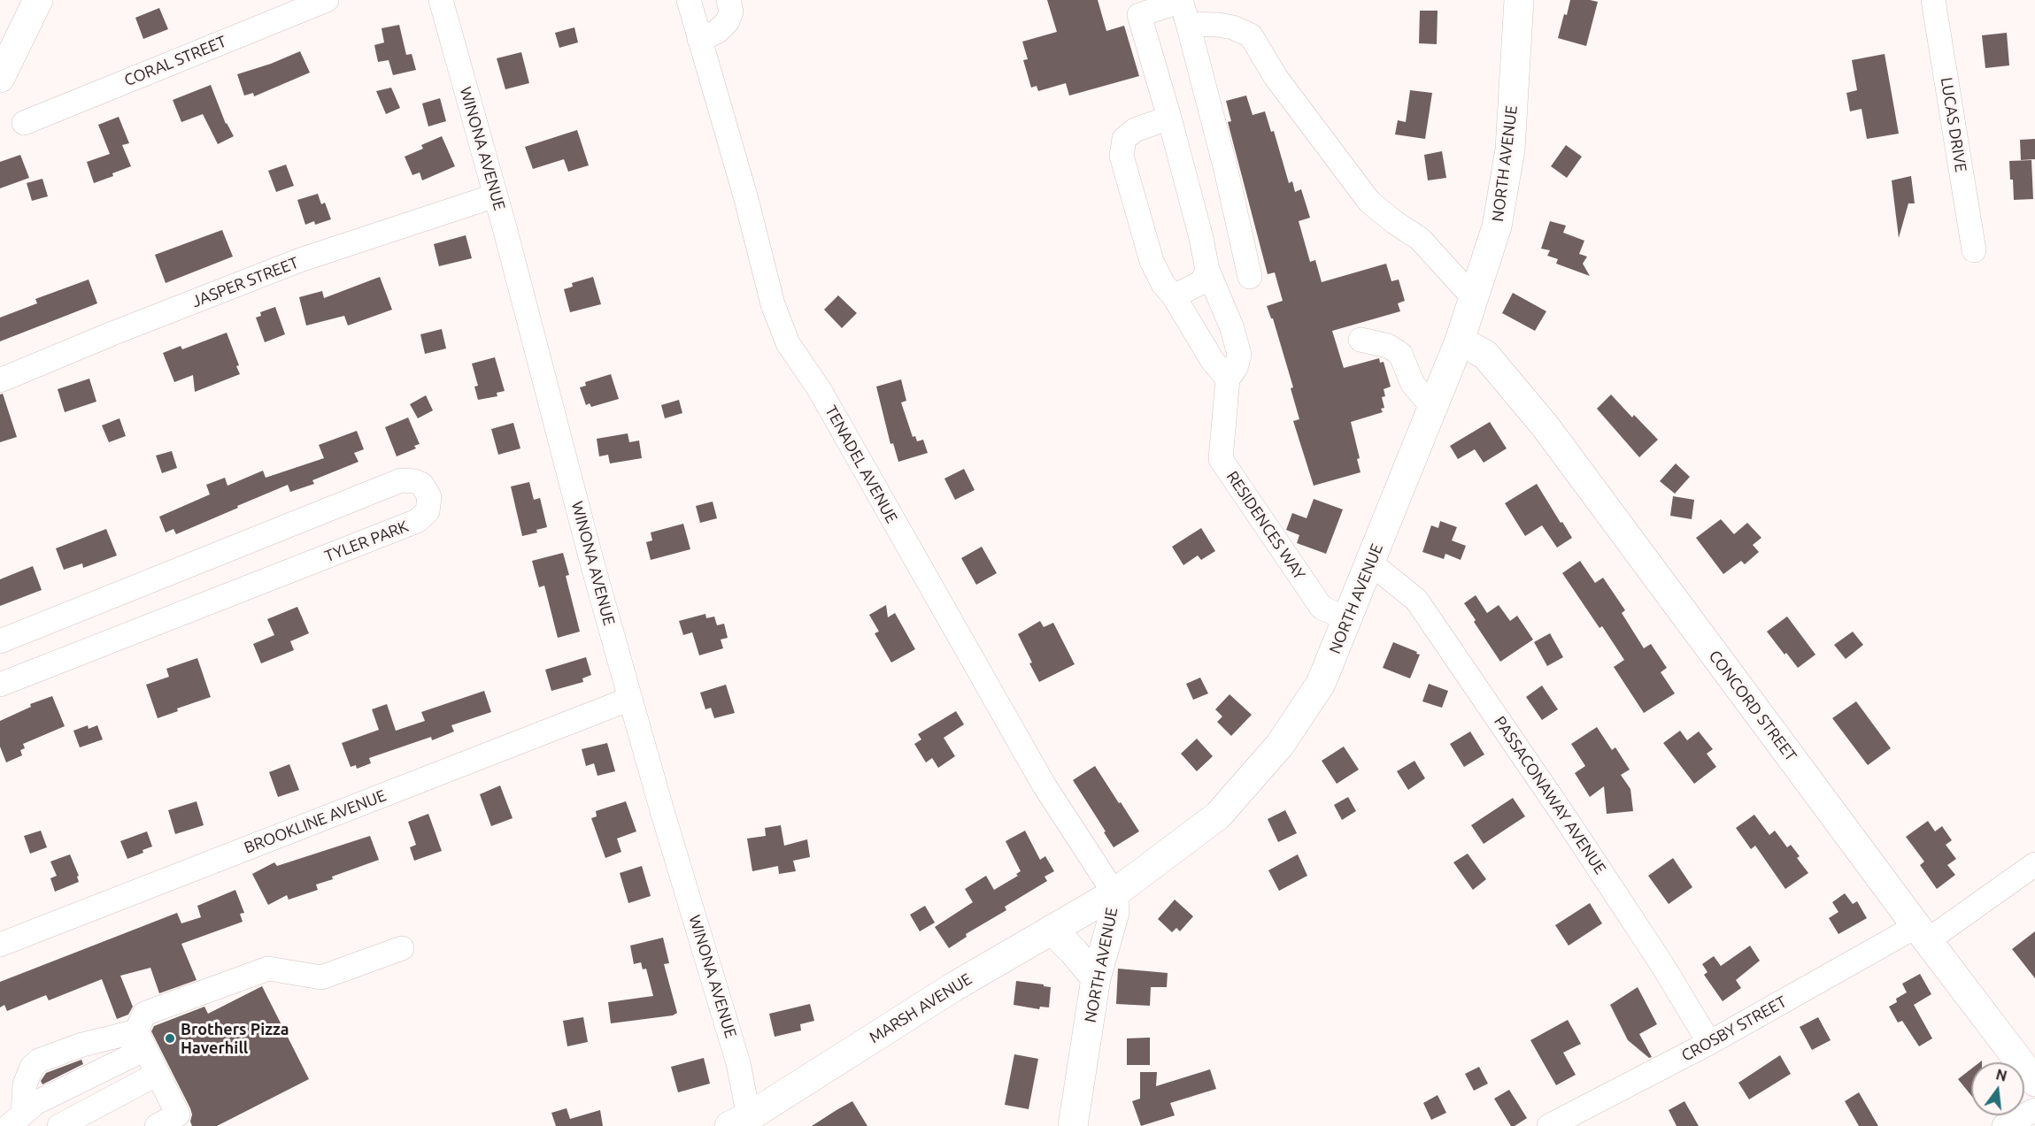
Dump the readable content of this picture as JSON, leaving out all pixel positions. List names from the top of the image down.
{
  "streets": {
    "main road": ["NORTH AVENUE", "CONCORD STREET", "MARSH AVENUE"],
    "street": [
      "CORAL STREET",
      "LUCAS DRIVE",
      "WINONA AVENUE",
      "JASPER STREET",
      "TENADEL AVENUE",
      "RESIDENCES WAY",
      "TYLER PARK",
      "PASSACONAWAY AVENUE",
      "BROOKLINE AVENUE",
      "CROSBY STREET"
    ]
  },
  "crossings": [
    ["WINONA AVENUE", "JASPER STREET"],
    ["WINONA AVENUE", "BROOKLINE AVENUE"],
    ["WINONA AVENUE", "MARSH AVENUE"],
    ["NORTH AVENUE", "TENADEL AVENUE"],
    ["NORTH AVENUE", "RESIDENCES WAY"],
    ["NORTH AVENUE", "CONCORD STREET"],
    ["NORTH AVENUE", "PASSACONAWAY AVENUE"],
    ["NORTH AVENUE", "MARSH AVENUE"],
    ["TENADEL AVENUE", "MARSH AVENUE"],
    ["CONCORD STREET", "CROSBY STREET"],
    ["PASSACONAWAY AVENUE", "CROSBY STREET"]
  ],
  "places": ["Brothers Pizza Haverhill"],
  "north": "top"
}
